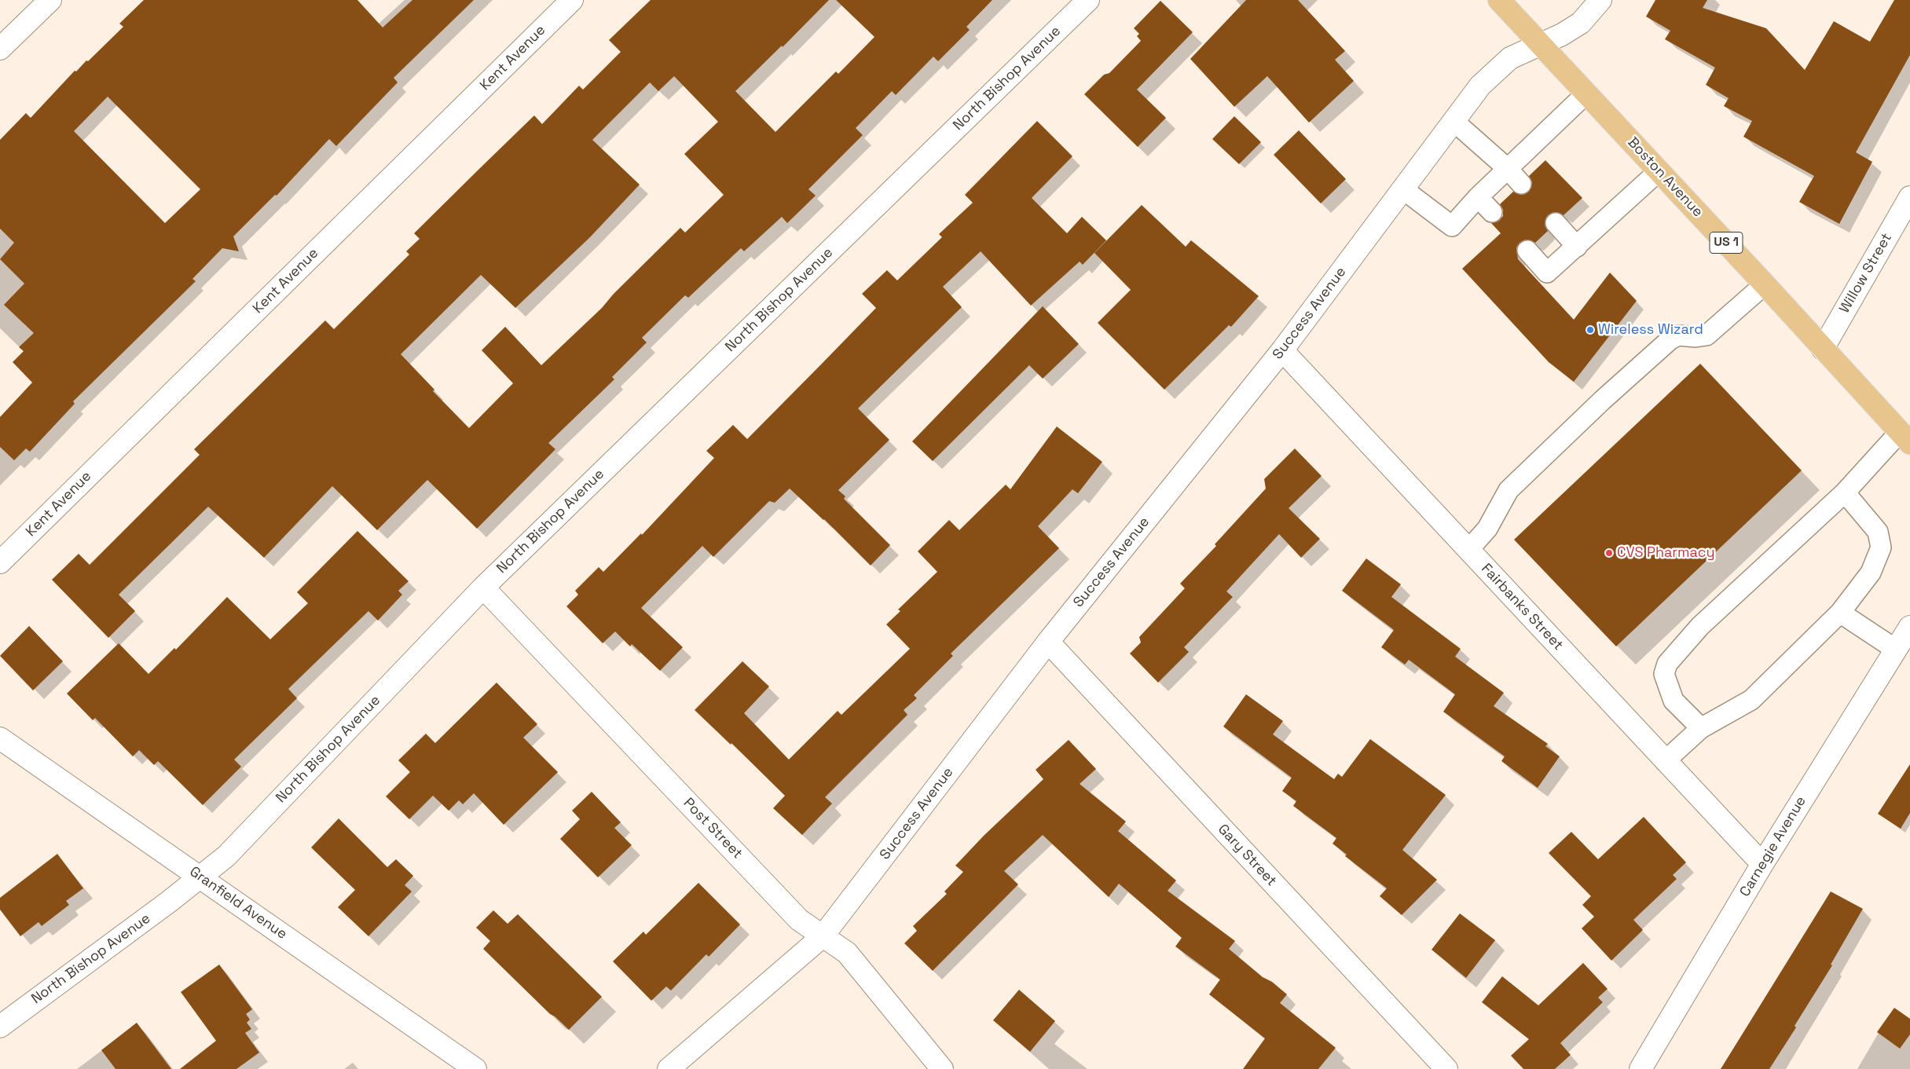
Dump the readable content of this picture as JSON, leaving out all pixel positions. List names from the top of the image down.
{
  "streets": {
    "main road": ["Boston Avenue", "US 1"],
    "street": [
      "Kent Avenue",
      "North Bishop Avenue",
      "Willow Street",
      "Success Avenue",
      "Fairbanks Street",
      "Post Street",
      "Carnegie Avenue",
      "Gary Street",
      "Granfield Avenue"
    ]
  },
  "crossings": [
    ["North Bishop Avenue", "Post Street"],
    ["North Bishop Avenue", "Granfield Avenue"],
    ["Boston Avenue", "Willow Street"],
    ["Boston Avenue", "Success Avenue"],
    ["Success Avenue", "Fairbanks Street"],
    ["Success Avenue", "Post Street"],
    ["Success Avenue", "Gary Street"],
    ["Fairbanks Street", "Carnegie Avenue"]
  ],
  "places": ["Wireless Wizard", "CVS Pharmacy"]
}
